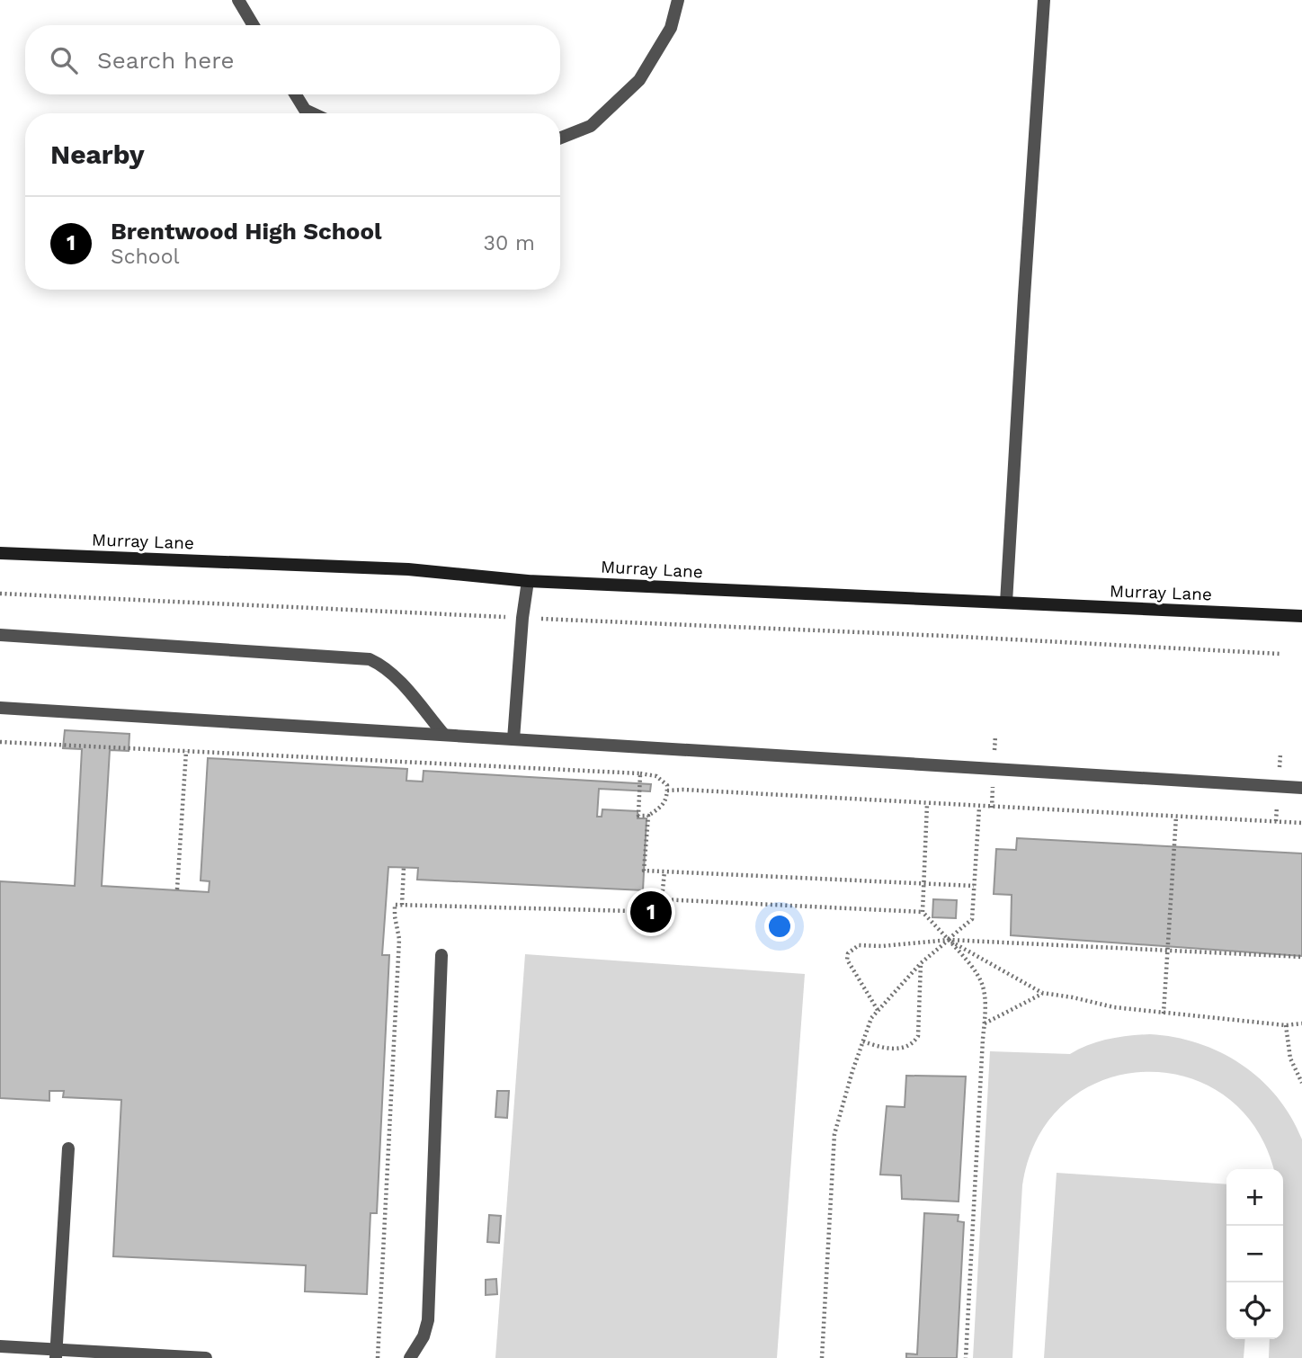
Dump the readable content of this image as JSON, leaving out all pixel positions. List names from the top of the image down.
{
  "streets": {
    "main road": ["Murray Lane"]
  },
  "page": {
    "search": "Search here",
    "heading": "Nearby",
    "list": [
      {
        "mark": "1",
        "name": "Brentwood High School",
        "note": "School",
        "value": "30 m"
      }
    ],
    "pins": "1",
    "map_buttons": ["+", "−"]
  }
}
